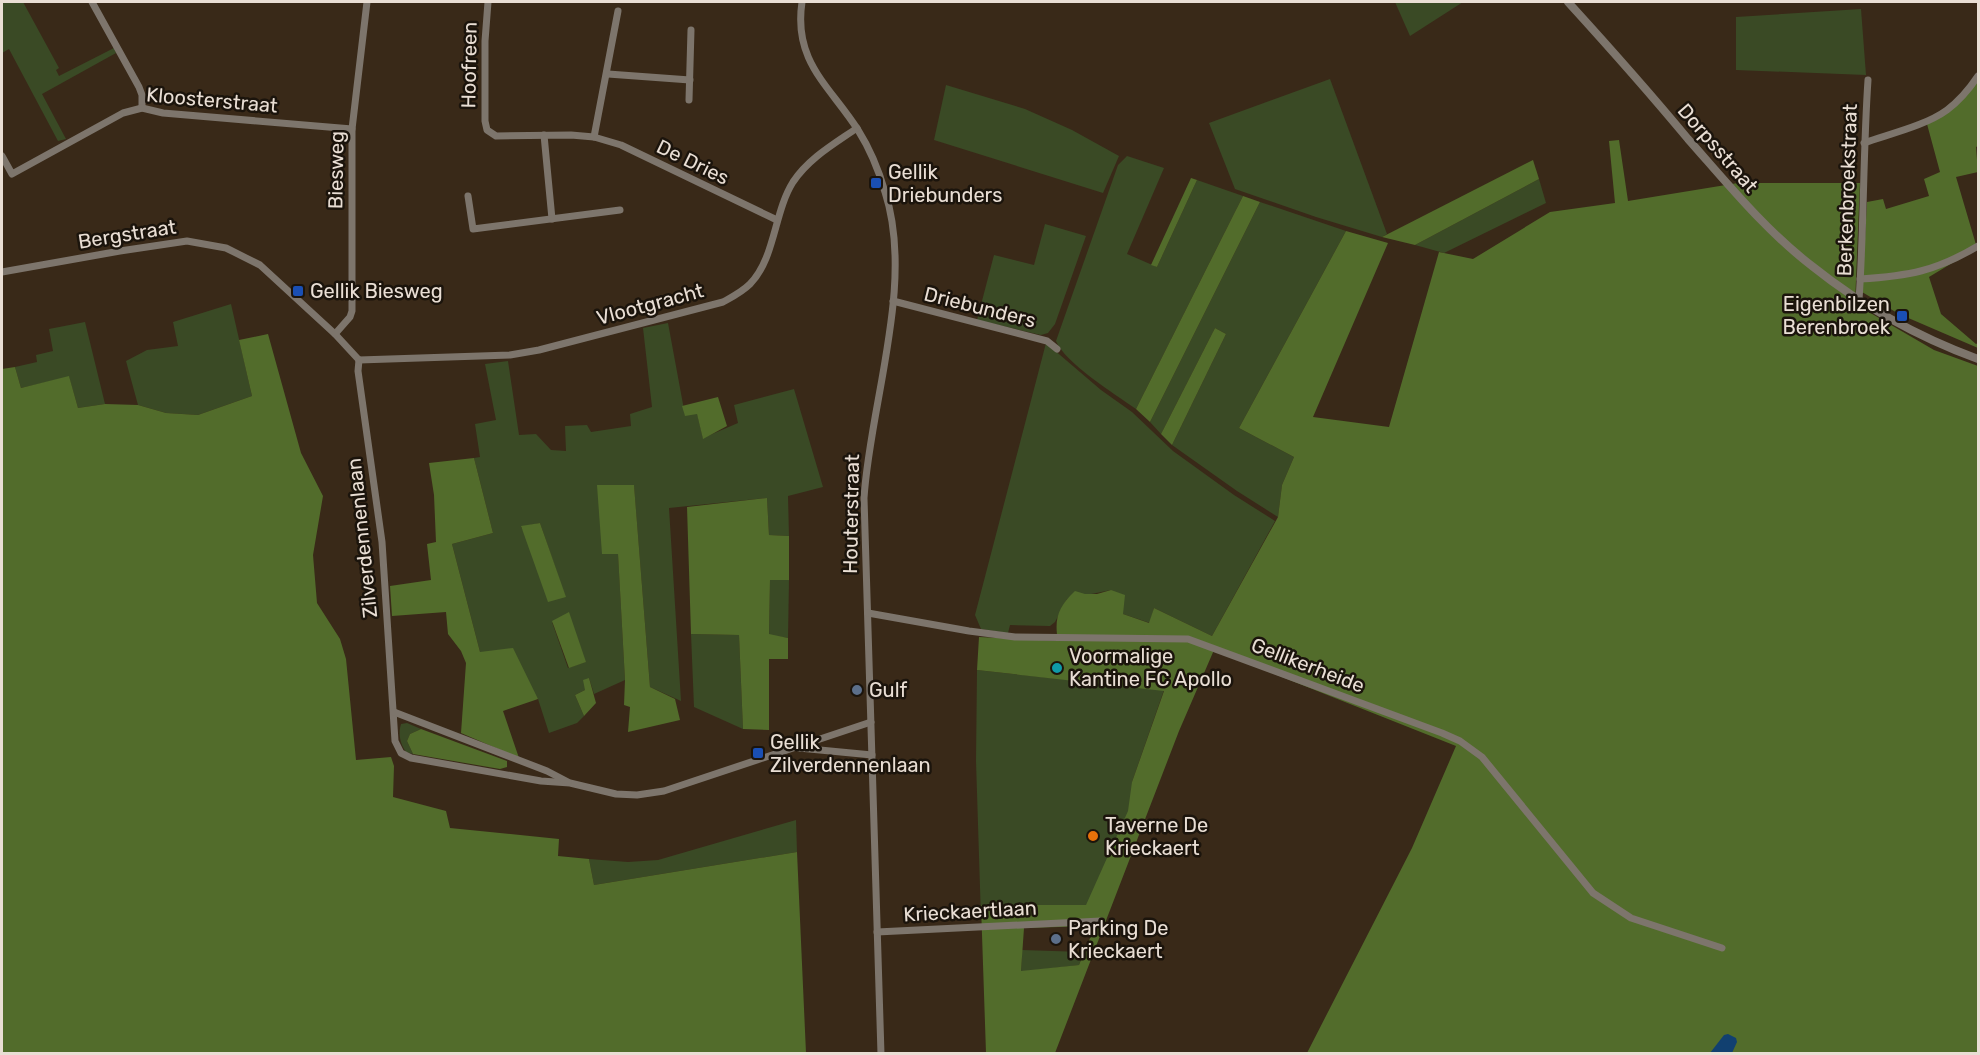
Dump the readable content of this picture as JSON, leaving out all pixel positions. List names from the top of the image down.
{
  "streets": {
    "street": [
      "Hoofreen",
      "Kloosterstraat",
      "Dorpsstraat",
      "De Dries",
      "Biesweg",
      "Berkenbroekstraat",
      "Bergstraat",
      "Vlootgracht",
      "Driebunders",
      "Houterstraat",
      "Zilverdennenlaan",
      "Gellikerheide",
      "Krieckaertlaan"
    ]
  },
  "crossings": [
    ["Hoofreen", "De Dries"],
    ["Kloosterstraat", "Biesweg"],
    ["Dorpsstraat", "Berkenbroekstraat"],
    ["De Dries", "Vlootgracht"],
    ["Biesweg", "Bergstraat"],
    ["Bergstraat", "Vlootgracht"],
    ["Bergstraat", "Zilverdennenlaan"],
    ["Vlootgracht", "Houterstraat"],
    ["Vlootgracht", "Zilverdennenlaan"],
    ["Driebunders", "Houterstraat"],
    ["Houterstraat", "Zilverdennenlaan"],
    ["Houterstraat", "Gellikerheide"],
    ["Houterstraat", "Krieckaertlaan"]
  ],
  "places": {
    "transit": [
      "Gellik Driebunders",
      "Gellik Biesweg",
      "Eigenbilzen Berenbroek",
      "Gellik Zilverdennenlaan"
    ],
    "other": [
      "Voormalige Kantine FC Apollo",
      "Gulf",
      "Taverne De Krieckaert",
      "Parking De Krieckaert"
    ]
  }
}
